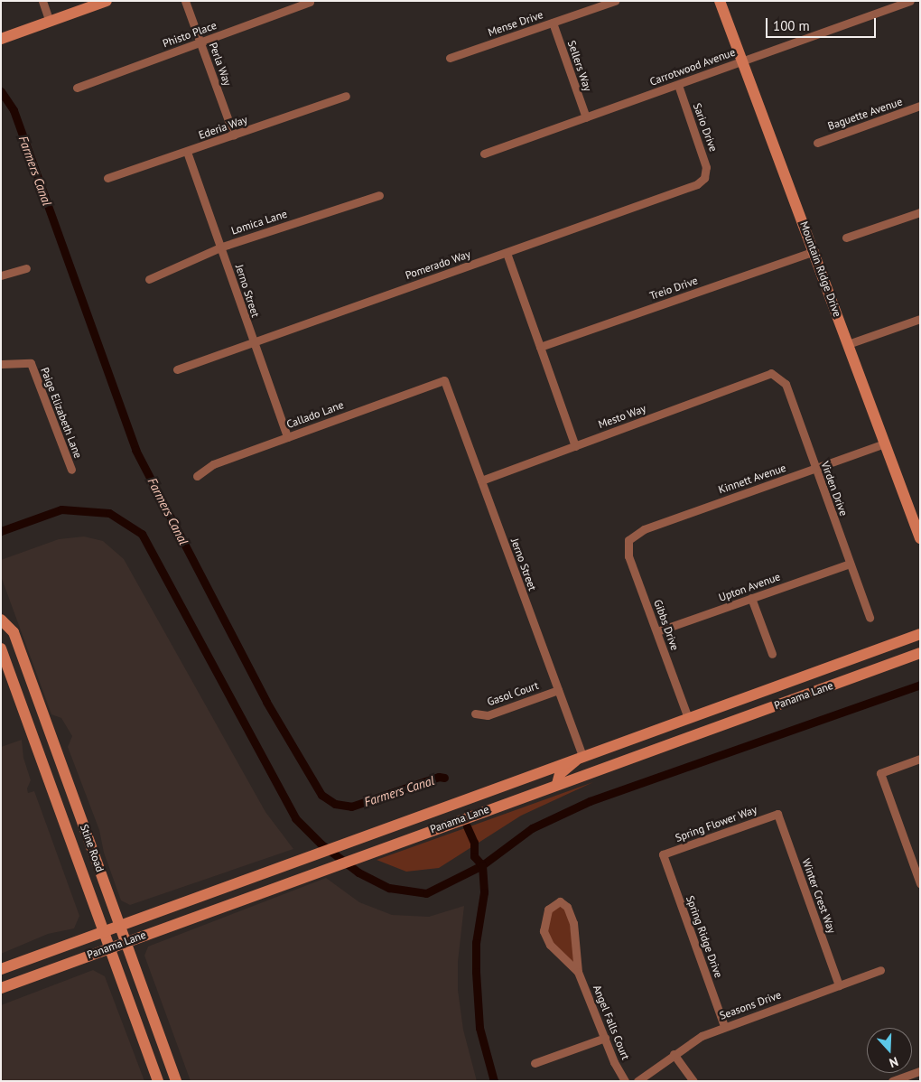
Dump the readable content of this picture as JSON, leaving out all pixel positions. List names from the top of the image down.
{
  "streets": {
    "main road": ["Mountain Ridge Drive", "Panama Lane", "Stine Road"],
    "street": [
      "Mense Drive",
      "Phisto Place",
      "Perla Way",
      "Sellers Way",
      "Carrotwood Avenue",
      "Baguette Avenue",
      "Ederia Way",
      "Sario Drive",
      "Lomica Lane",
      "Pomerado Way",
      "Treio Drive",
      "Jerno Street",
      "Paige Elizabeth Lane",
      "Callado Lane",
      "Mesto Way",
      "Kinnett Avenue",
      "Virden Drive",
      "Upton Avenue",
      "Gibbs Drive",
      "Gasol Court",
      "Spring Flower Way",
      "Winter Crest Way",
      "Spring Ridge Drive",
      "Seasons Drive",
      "Angel Falls Court"
    ]
  },
  "crossings": [
    ["Mense Drive", "Sellers Way"],
    ["Phisto Place", "Perla Way"],
    ["Perla Way", "Ederia Way"],
    ["Sellers Way", "Carrotwood Avenue"],
    ["Carrotwood Avenue", "Sario Drive"],
    ["Carrotwood Avenue", "Mountain Ridge Drive"],
    ["Ederia Way", "Jerno Street"],
    ["Sario Drive", "Pomerado Way"],
    ["Lomica Lane", "Jerno Street"],
    ["Pomerado Way", "Jerno Street"],
    ["Mountain Ridge Drive", "Treio Drive"],
    ["Mountain Ridge Drive", "Kinnett Avenue"],
    ["Jerno Street", "Callado Lane"],
    ["Jerno Street", "Mesto Way"],
    ["Jerno Street", "Gasol Court"],
    ["Jerno Street", "Panama Lane"],
    ["Mesto Way", "Virden Drive"],
    ["Kinnett Avenue", "Virden Drive"],
    ["Kinnett Avenue", "Gibbs Drive"],
    ["Virden Drive", "Upton Avenue"],
    ["Upton Avenue", "Gibbs Drive"],
    ["Gibbs Drive", "Panama Lane"],
    ["Panama Lane", "Stine Road"],
    ["Spring Flower Way", "Winter Crest Way"],
    ["Spring Flower Way", "Spring Ridge Drive"],
    ["Winter Crest Way", "Seasons Drive"],
    ["Spring Ridge Drive", "Seasons Drive"]
  ],
  "water": ["Farmers Canal"],
  "scale_bar": "100 m",
  "north": "bottom"
}
